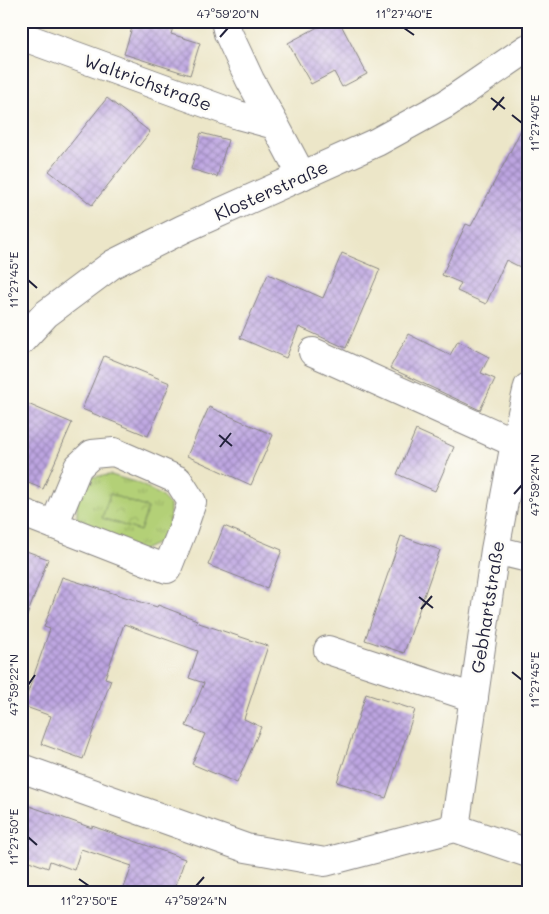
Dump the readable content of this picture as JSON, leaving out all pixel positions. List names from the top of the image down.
{
  "streets": {
    "street": ["Waltrichstraße", "Klosterstraße", "Gebhartstraße"]
  },
  "coordinates": [
    "47°59'20\"N",
    "11°27'40\"E",
    "11°27'45\"E",
    "47°59'24\"N",
    "47°59'22\"N",
    "11°27'50\"E"
  ]
}
